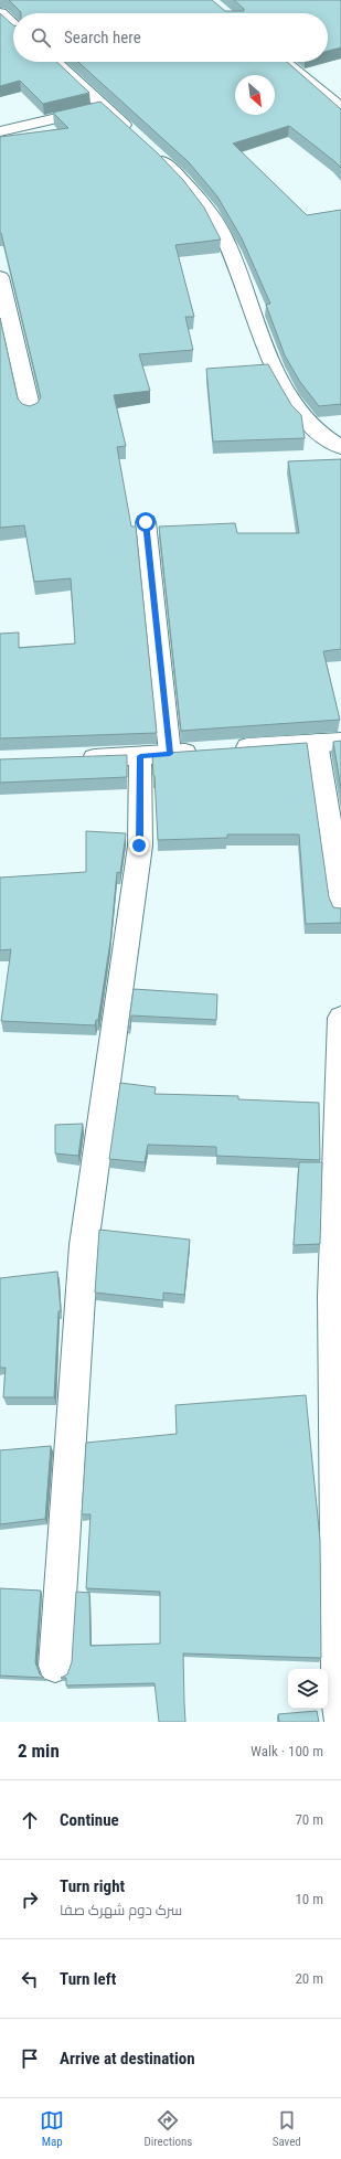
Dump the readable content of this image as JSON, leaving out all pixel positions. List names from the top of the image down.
{
  "north": "bottom right",
  "page": {
    "search": "Search here",
    "heading": ["2 min", "Walk · 100 m"],
    "list": [
      ["Continue", "70 m"],
      ["Turn right", "سرک دوم شهرک صفا", "10 m"],
      ["Turn left", "20 m"],
      "Arrive at destination"
    ],
    "nav": ["Map", "Directions", "Saved"]
  }
}
